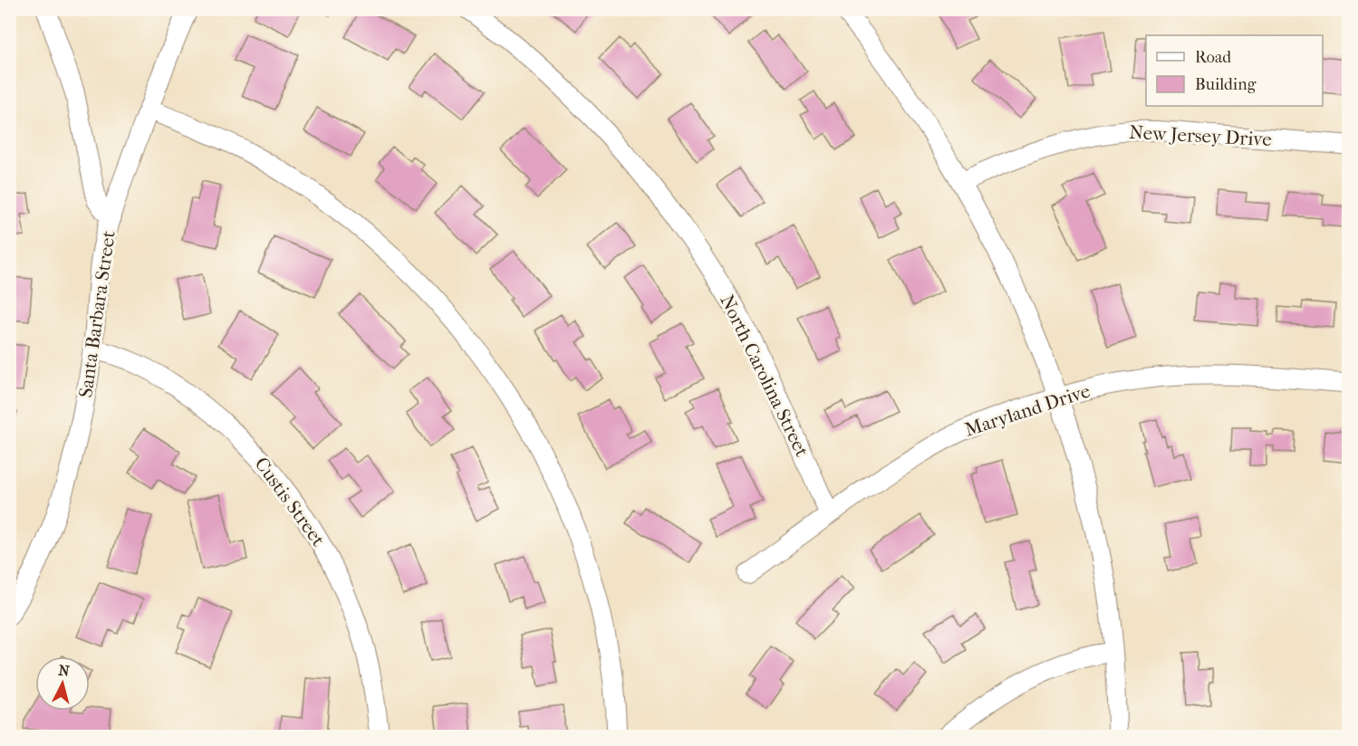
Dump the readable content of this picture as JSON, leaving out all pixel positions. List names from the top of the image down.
{
  "streets": {
    "street": [
      "New Jersey Drive",
      "Santa Barbara Street",
      "North Carolina Street",
      "Maryland Drive",
      "Custis Street"
    ]
  },
  "crossings": [
    ["Santa Barbara Street", "Custis Street"],
    ["North Carolina Street", "Maryland Drive"]
  ],
  "legend": ["Road", "Building"],
  "north": "top"
}
